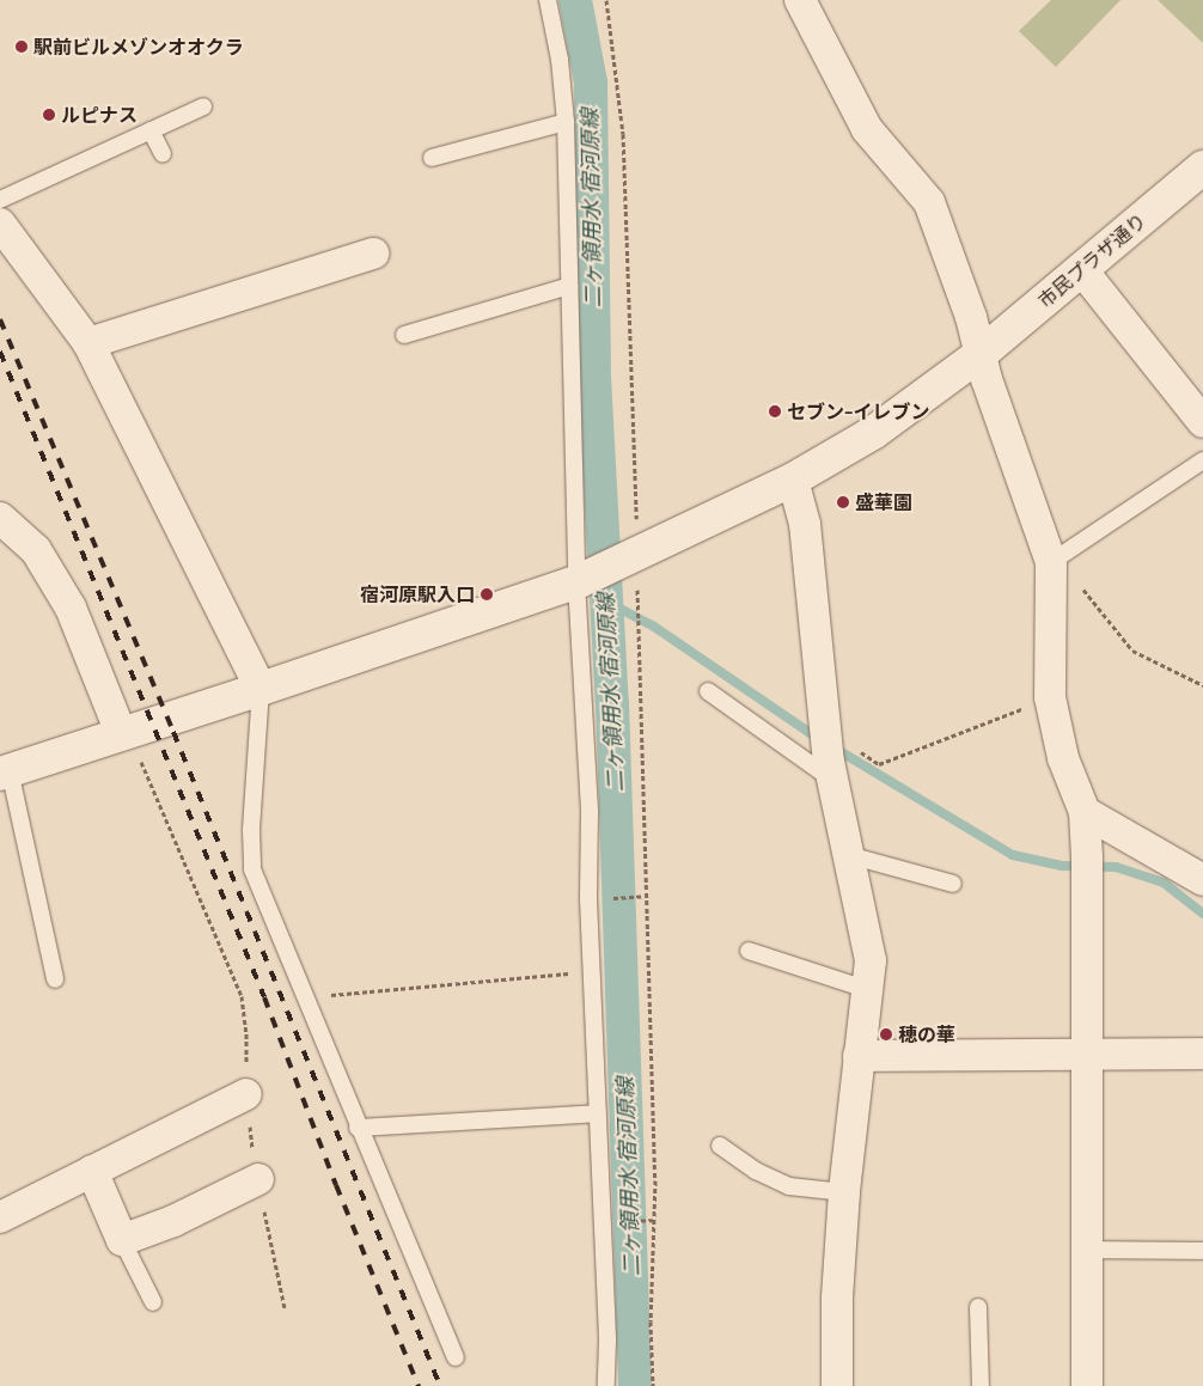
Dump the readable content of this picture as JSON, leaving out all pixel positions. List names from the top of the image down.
{
  "streets": {
    "street": ["市民プラザ通り"]
  },
  "water": ["二ヶ領用水 宿河原線"],
  "places": [
    "駅前ビルメゾンオオクラ",
    "ルピナス",
    "セブン-イレブン",
    "盛華園",
    "宿河原駅入口",
    "穂の華"
  ]
}
